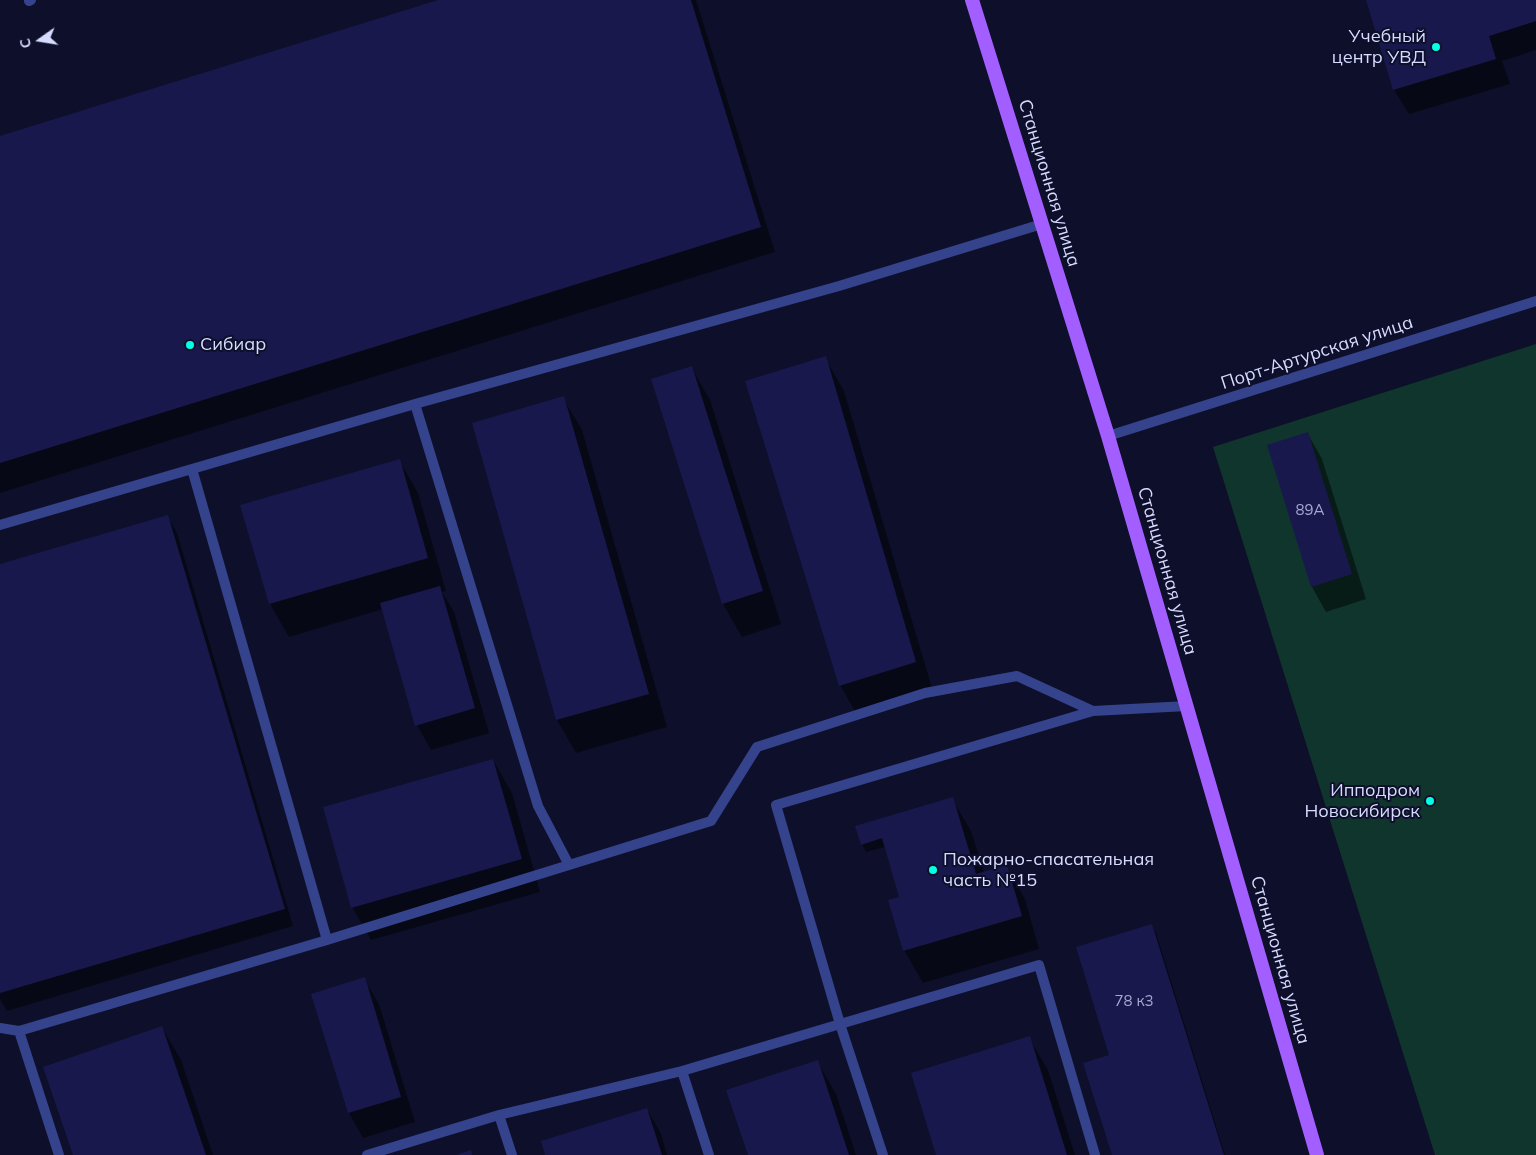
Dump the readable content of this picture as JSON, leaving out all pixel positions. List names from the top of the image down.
{
  "streets": {
    "main road": ["Станционная улица"],
    "street": ["Порт-Артурская улица"]
  },
  "crossings": [
    ["Станционная улица", "Порт-Артурская улица"]
  ],
  "places": [
    "Учебный центр УВД",
    "Сибиар",
    "Ипподром Новосибирск",
    "Пожарно-спасательная часть №15"
  ],
  "house_numbers": ["89А", "78 к3"],
  "north": "left"
}
